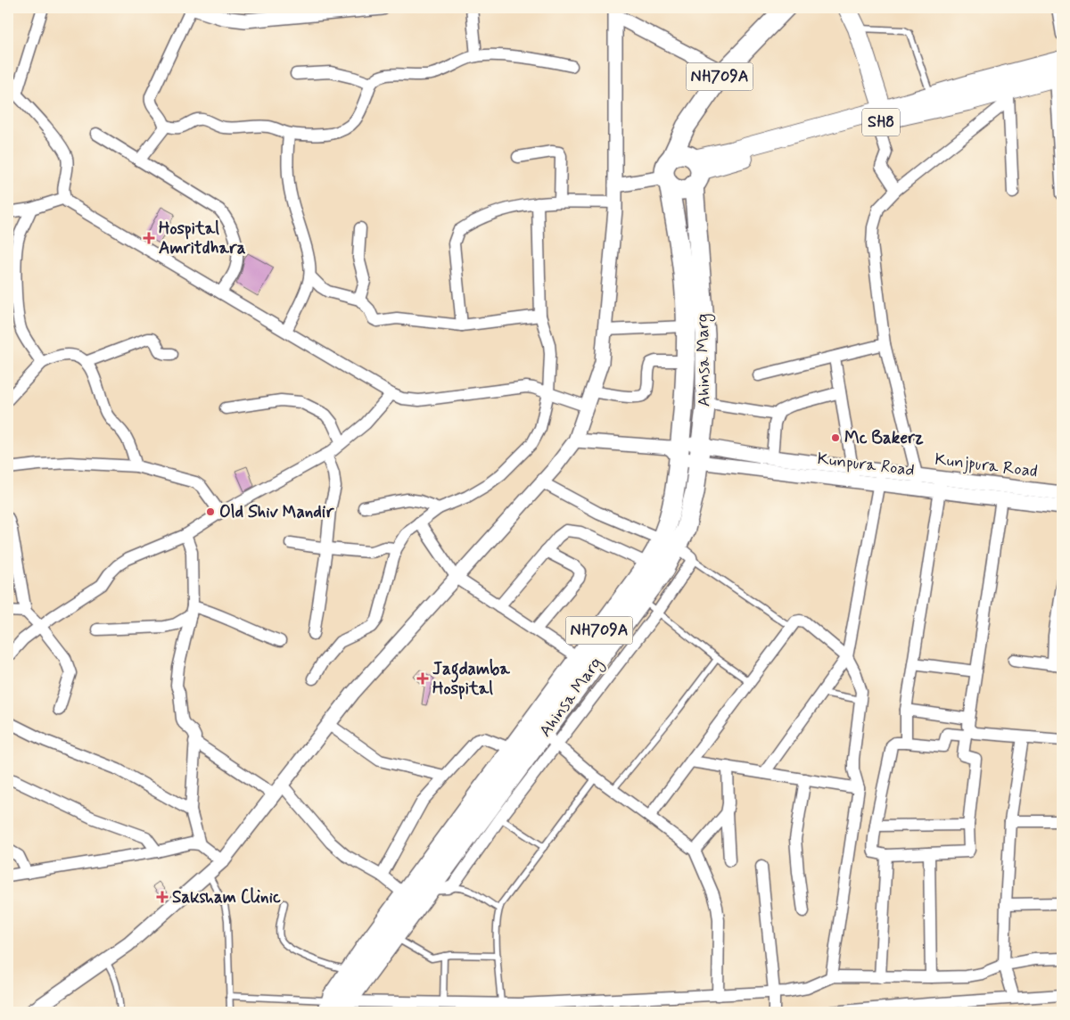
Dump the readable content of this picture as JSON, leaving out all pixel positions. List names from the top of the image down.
{
  "streets": {
    "highway": ["NH709A", "Ahinsa Marg"],
    "main road": ["SH8"],
    "street": ["Kunpura Road", "Kunjpura Road"]
  },
  "crossings": [
    ["NH709A", "SH8"],
    ["NH709A", "Ahinsa Marg"],
    ["SH8", "Ahinsa Marg"],
    ["Ahinsa Marg", "Kunpura Road"],
    ["Ahinsa Marg", "Kunjpura Road"],
    ["Kunpura Road", "Kunjpura Road"]
  ],
  "places": {
    "health": ["Hospital Amritdhara", "Jagdamba Hospital", "Saksham Clinic"],
    "other": ["Mc Bakerz", "Old Shiv Mandir"]
  }
}
